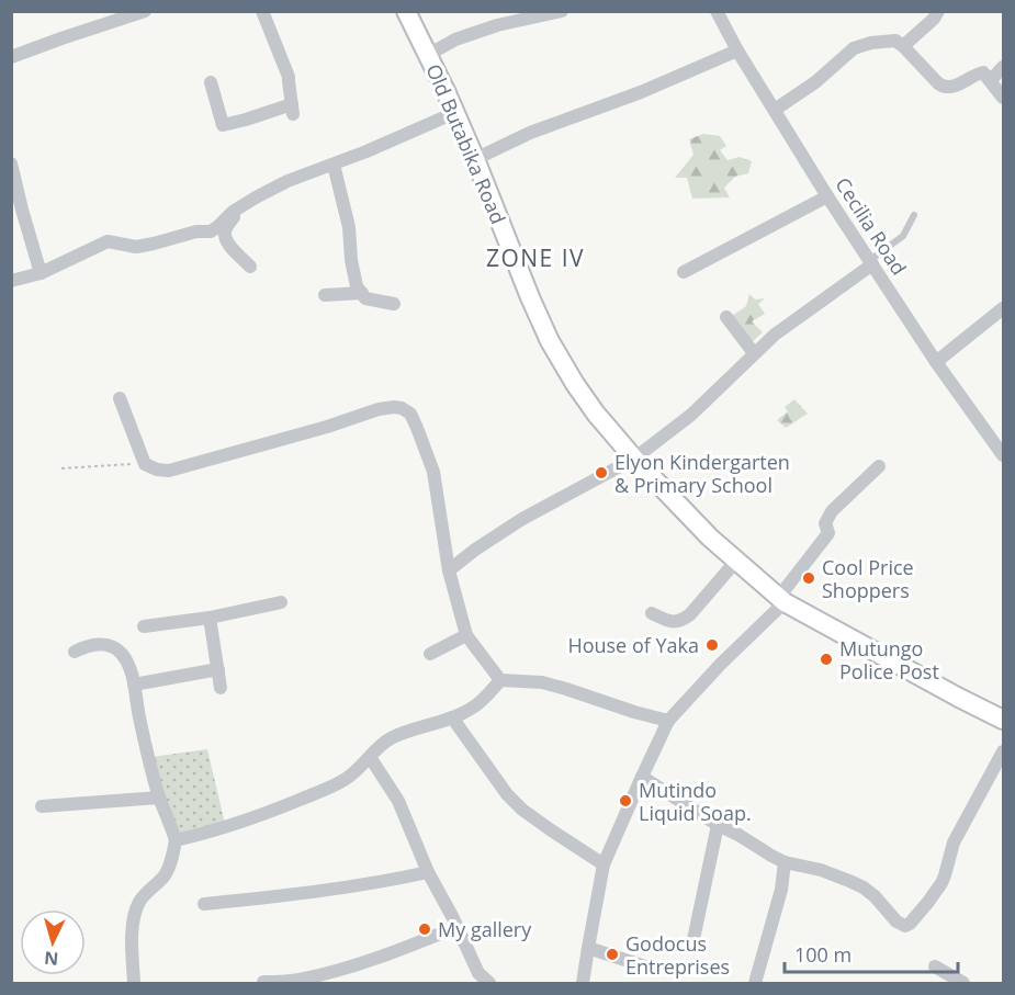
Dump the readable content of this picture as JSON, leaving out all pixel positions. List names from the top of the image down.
{
  "streets": {
    "main road": ["Old Butabika Road"],
    "street": ["Cecilia Road"]
  },
  "districts": ["ZONE IV"],
  "places": [
    "Elyon Kindergarten & Primary School",
    "Cool Price Shoppers",
    "House of Yaka",
    "Mutungo Police Post",
    "Mutindo Liquid Soap.",
    "My gallery",
    "Godocus Entreprises"
  ],
  "scale_bar": "100 m",
  "north": "bottom"
}
